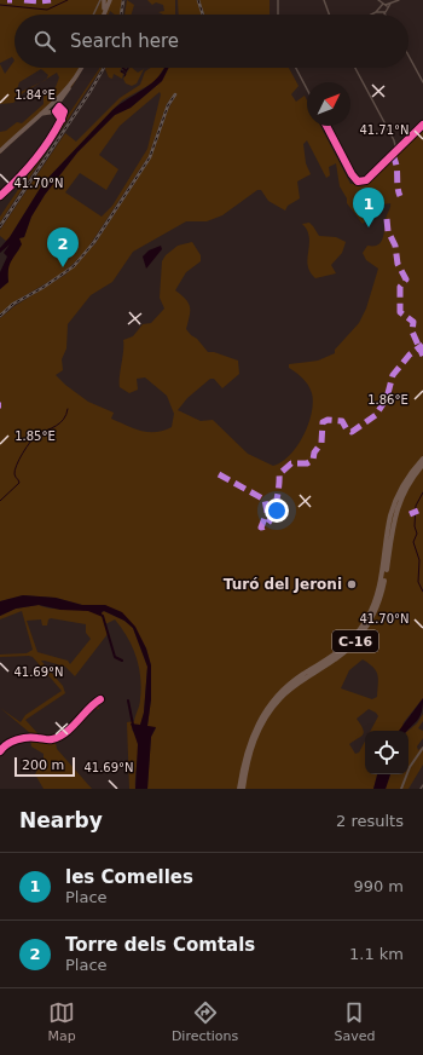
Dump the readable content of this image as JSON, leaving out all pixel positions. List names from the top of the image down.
{
  "streets": {
    "highway": ["C-16"]
  },
  "places": ["Turó del Jeroni"],
  "scale_bar": "200 m",
  "north": "top right",
  "page": {
    "search": "Search here",
    "pins": ["1", "2"],
    "scale": "200 m",
    "heading": ["Nearby", "2 results"],
    "list": [
      {
        "mark": "1",
        "name": "les Comelles",
        "note": "Place",
        "value": "990 m"
      },
      {
        "mark": "2",
        "name": "Torre dels Comtals",
        "note": "Place",
        "value": "1.1 km"
      }
    ],
    "nav": ["Map", "Directions", "Saved"]
  },
  "coordinates": [
    "1.84°E",
    "41.71°N",
    "41.70°N",
    "1.86°E",
    "1.85°E",
    "41.69°N"
  ]
}
